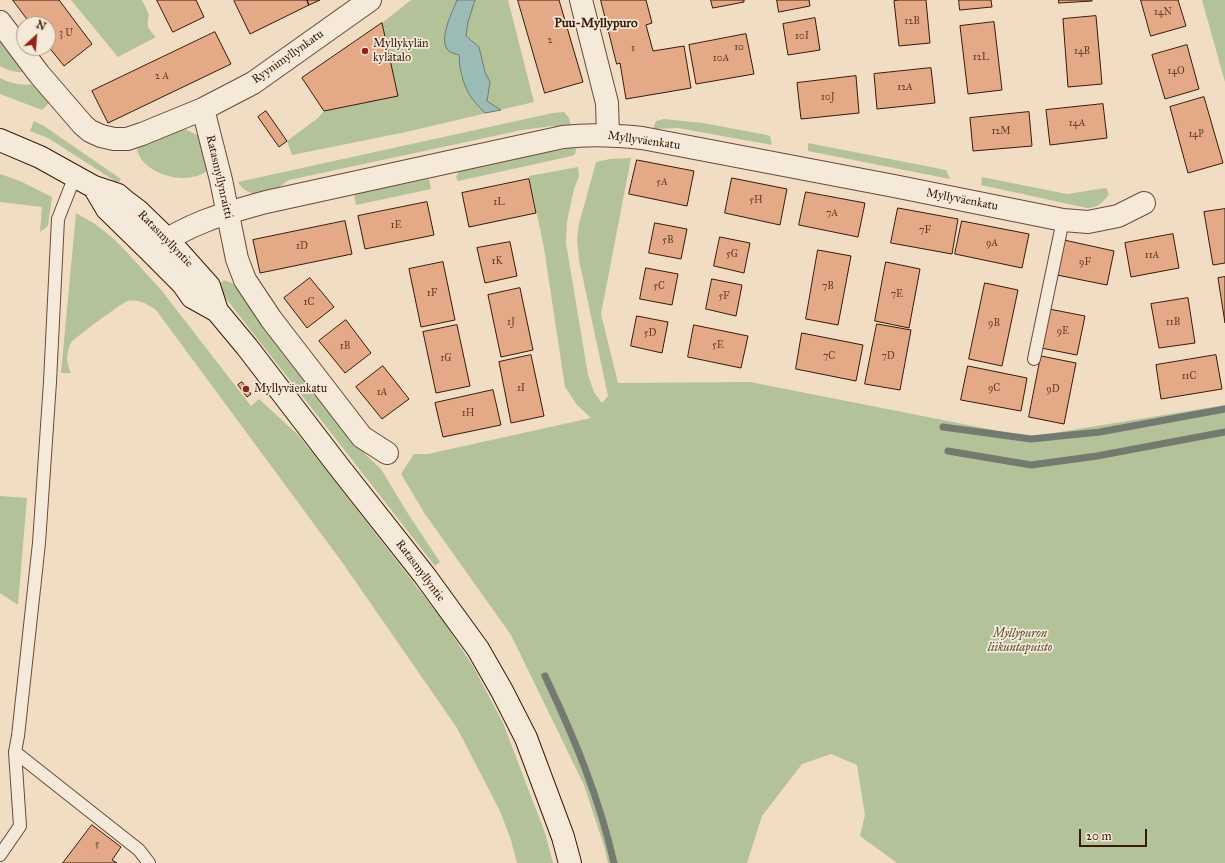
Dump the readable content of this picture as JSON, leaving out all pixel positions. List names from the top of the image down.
{
  "streets": {
    "street": [
      "Ryynimyllynkatu",
      "Myllyväenkatu",
      "Ratasmyllynraitti",
      "Ratasmyllyntie"
    ]
  },
  "crossings": [
    ["Ryynimyllynkatu", "Ratasmyllynraitti"],
    ["Myllyväenkatu", "Ratasmyllynraitti"],
    ["Myllyväenkatu", "Ratasmyllyntie"]
  ],
  "districts": ["Puu-Myllypuro"],
  "parks": ["Myllypuron liikuntapuisto"],
  "places": ["Myllykylän kylätalo", "Myllyväenkatu"],
  "house_numbers": [
    "14N",
    "12B",
    "3 U",
    "10I",
    "2",
    "10",
    "1",
    "14B",
    "12L",
    "10A",
    "14O",
    "2 A",
    "12A",
    "10J",
    "14A",
    "12M",
    "14P",
    "5A",
    "5H",
    "1L",
    "7A",
    "1E",
    "7F",
    "5B",
    "9A",
    "1D",
    "5G",
    "11A",
    "1K",
    "9F",
    "5C",
    "7B",
    "1F",
    "7E",
    "5F",
    "1C",
    "1J",
    "11B",
    "9B",
    "9E",
    "5D",
    "5E",
    "1B",
    "7C",
    "7D",
    "1G",
    "11C",
    "1I",
    "9C",
    "9D",
    "1A",
    "1H",
    "5"
  ],
  "scale_bar": "20 m",
  "north": "top right"
}
